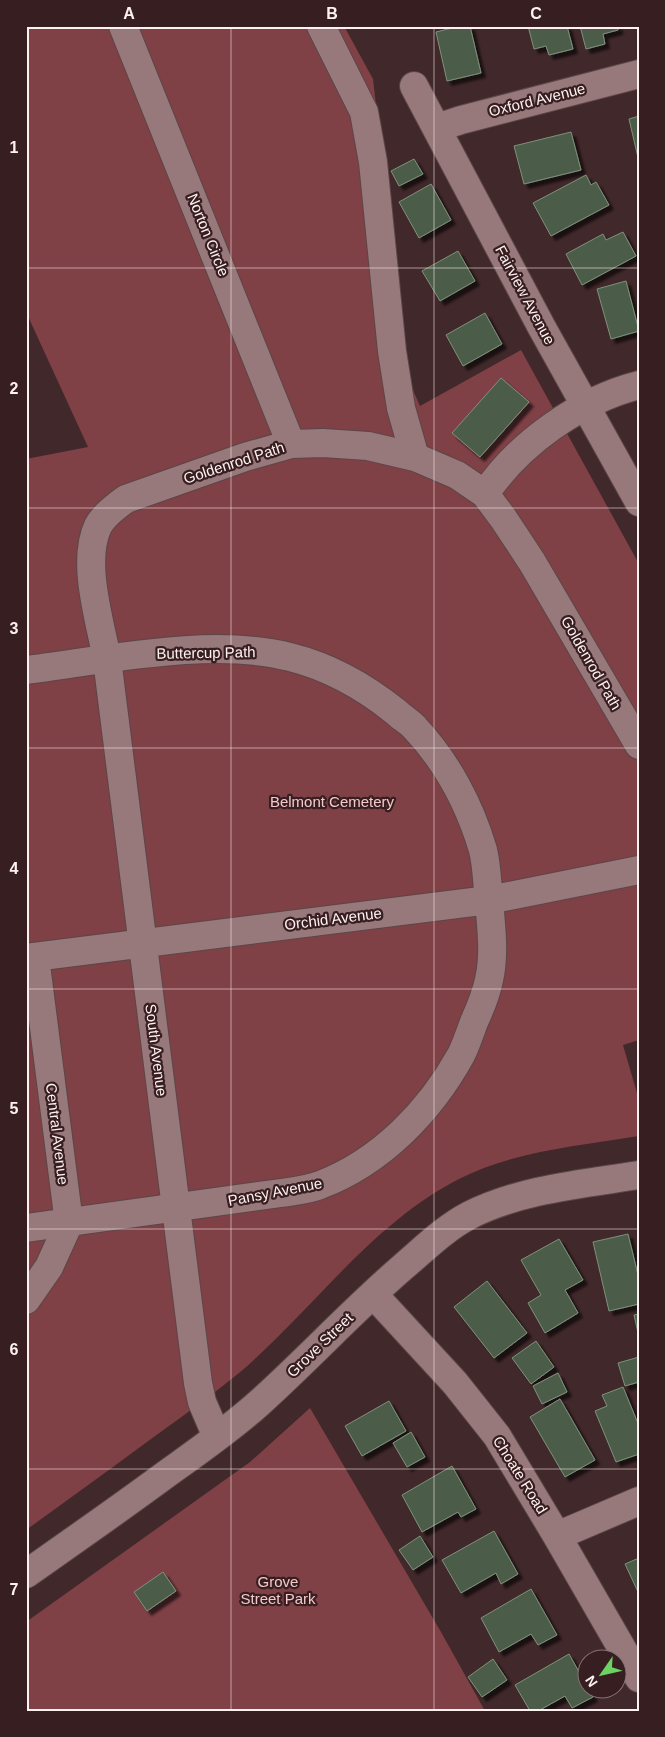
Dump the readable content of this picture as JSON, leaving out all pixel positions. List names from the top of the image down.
{
  "streets": {
    "street": [
      "Oxford Avenue",
      "Norton Circle",
      "Fairview Avenue",
      "Goldenrod Path",
      "Buttercup Path",
      "Orchid Avenue",
      "South Avenue",
      "Central Avenue",
      "Pansy Avenue",
      "Grove Street",
      "Choate Road"
    ]
  },
  "crossings": [
    ["Oxford Avenue", "Fairview Avenue"],
    ["Norton Circle", "Goldenrod Path"],
    ["Goldenrod Path", "Buttercup Path"],
    ["Goldenrod Path", "South Avenue"],
    ["Buttercup Path", "Orchid Avenue"],
    ["Buttercup Path", "South Avenue"],
    ["Buttercup Path", "Pansy Avenue"],
    ["Orchid Avenue", "South Avenue"],
    ["Orchid Avenue", "Central Avenue"],
    ["Orchid Avenue", "Pansy Avenue"],
    ["South Avenue", "Pansy Avenue"],
    ["South Avenue", "Grove Street"],
    ["Central Avenue", "Pansy Avenue"],
    ["Grove Street", "Choate Road"]
  ],
  "parks": ["Belmont Cemetery", "Grove Street Park"],
  "north": "bottom left",
  "grid": {
    "columns": ["A", "B", "C"],
    "rows": [
      "1",
      "2",
      "3",
      "4",
      "5",
      "6",
      "7"
    ]
  }
}
